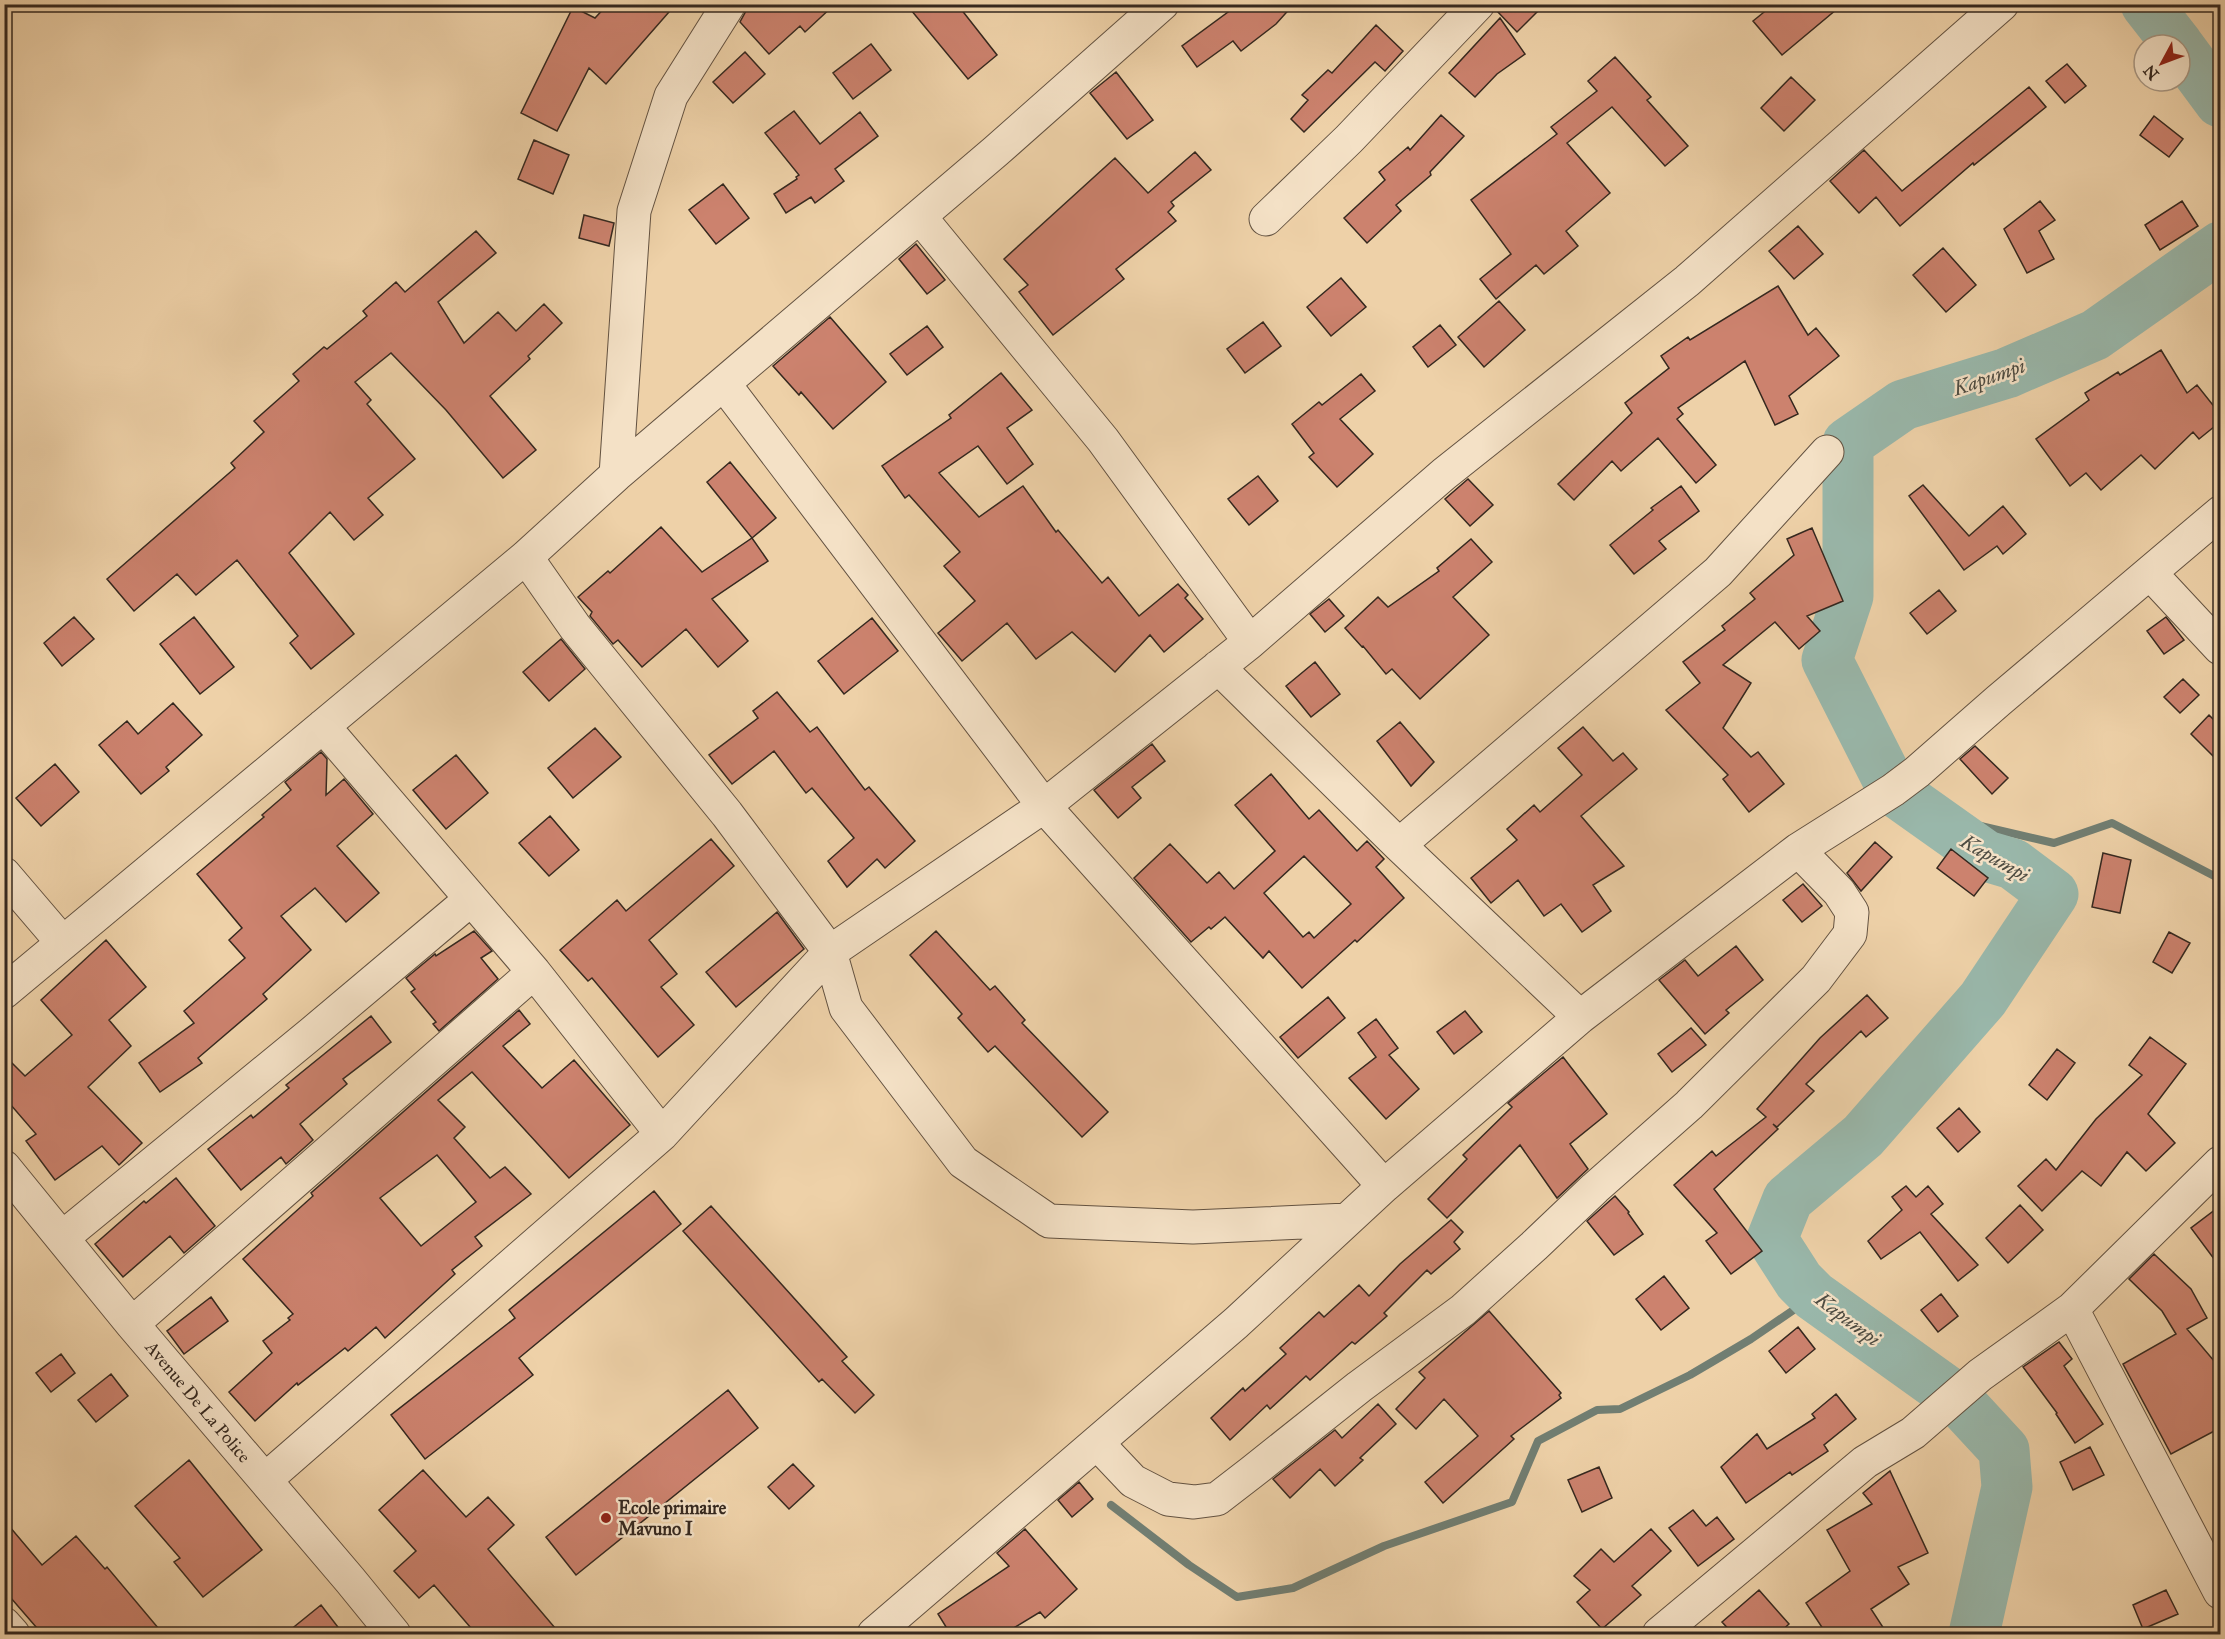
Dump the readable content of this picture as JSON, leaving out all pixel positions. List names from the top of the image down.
{
  "streets": {
    "street": ["Avenue De La Police"]
  },
  "water": ["Kapumpi"],
  "places": ["Ecole primaire Mavuno I"],
  "north": "bottom left"
}
